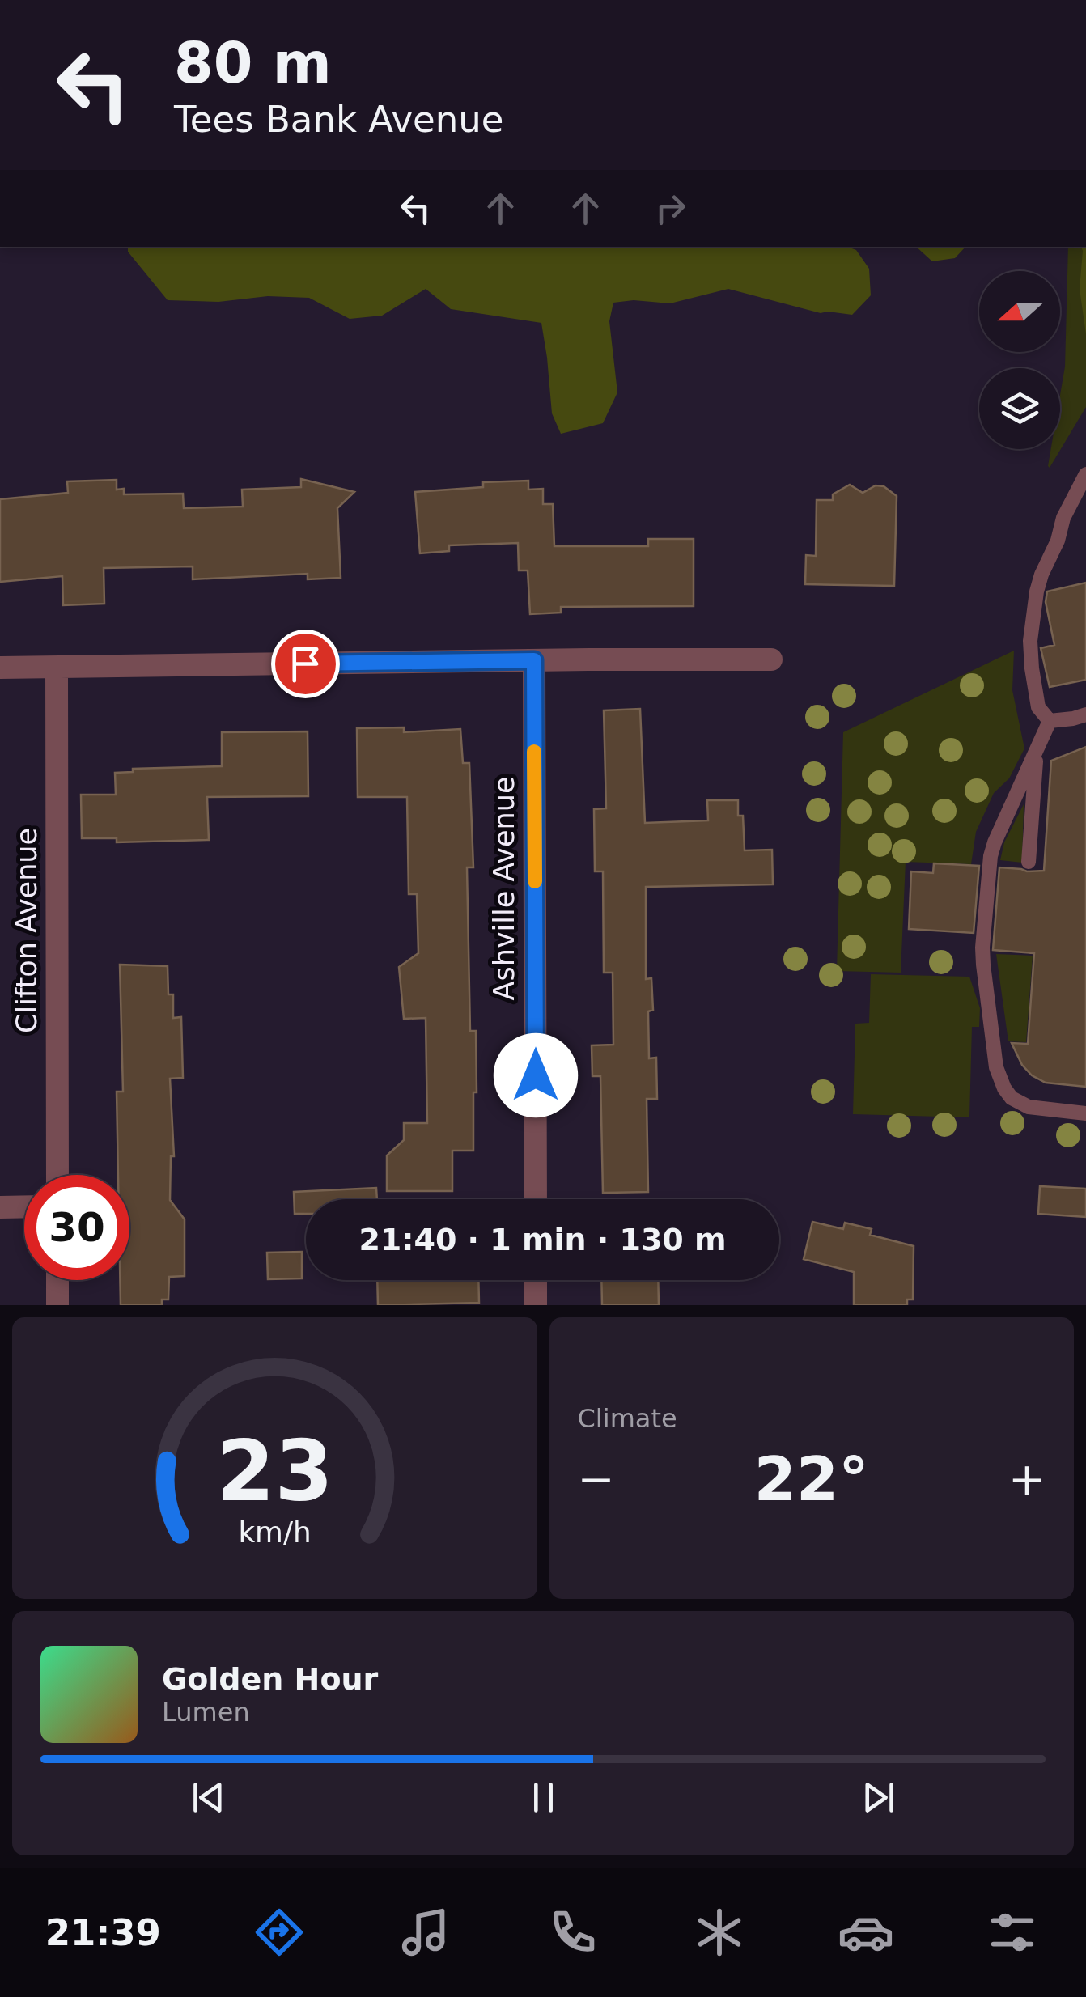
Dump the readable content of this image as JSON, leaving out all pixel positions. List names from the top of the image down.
{
  "streets": {
    "street": ["Ashville Avenue", "Clifton Avenue"]
  },
  "north": "left",
  "page": {
    "turn": ["80 m", "Tees Bank Avenue"],
    "limit": "30",
    "trip": "21:40 · 1 min · 130 m",
    "tile": "Climate",
    "heat": ["−", "22°", "+"],
    "song": ["Golden Hour", "Lumen"],
    "tabs": "21:39",
    "gauge": ["23", "km/h"]
  }
}
